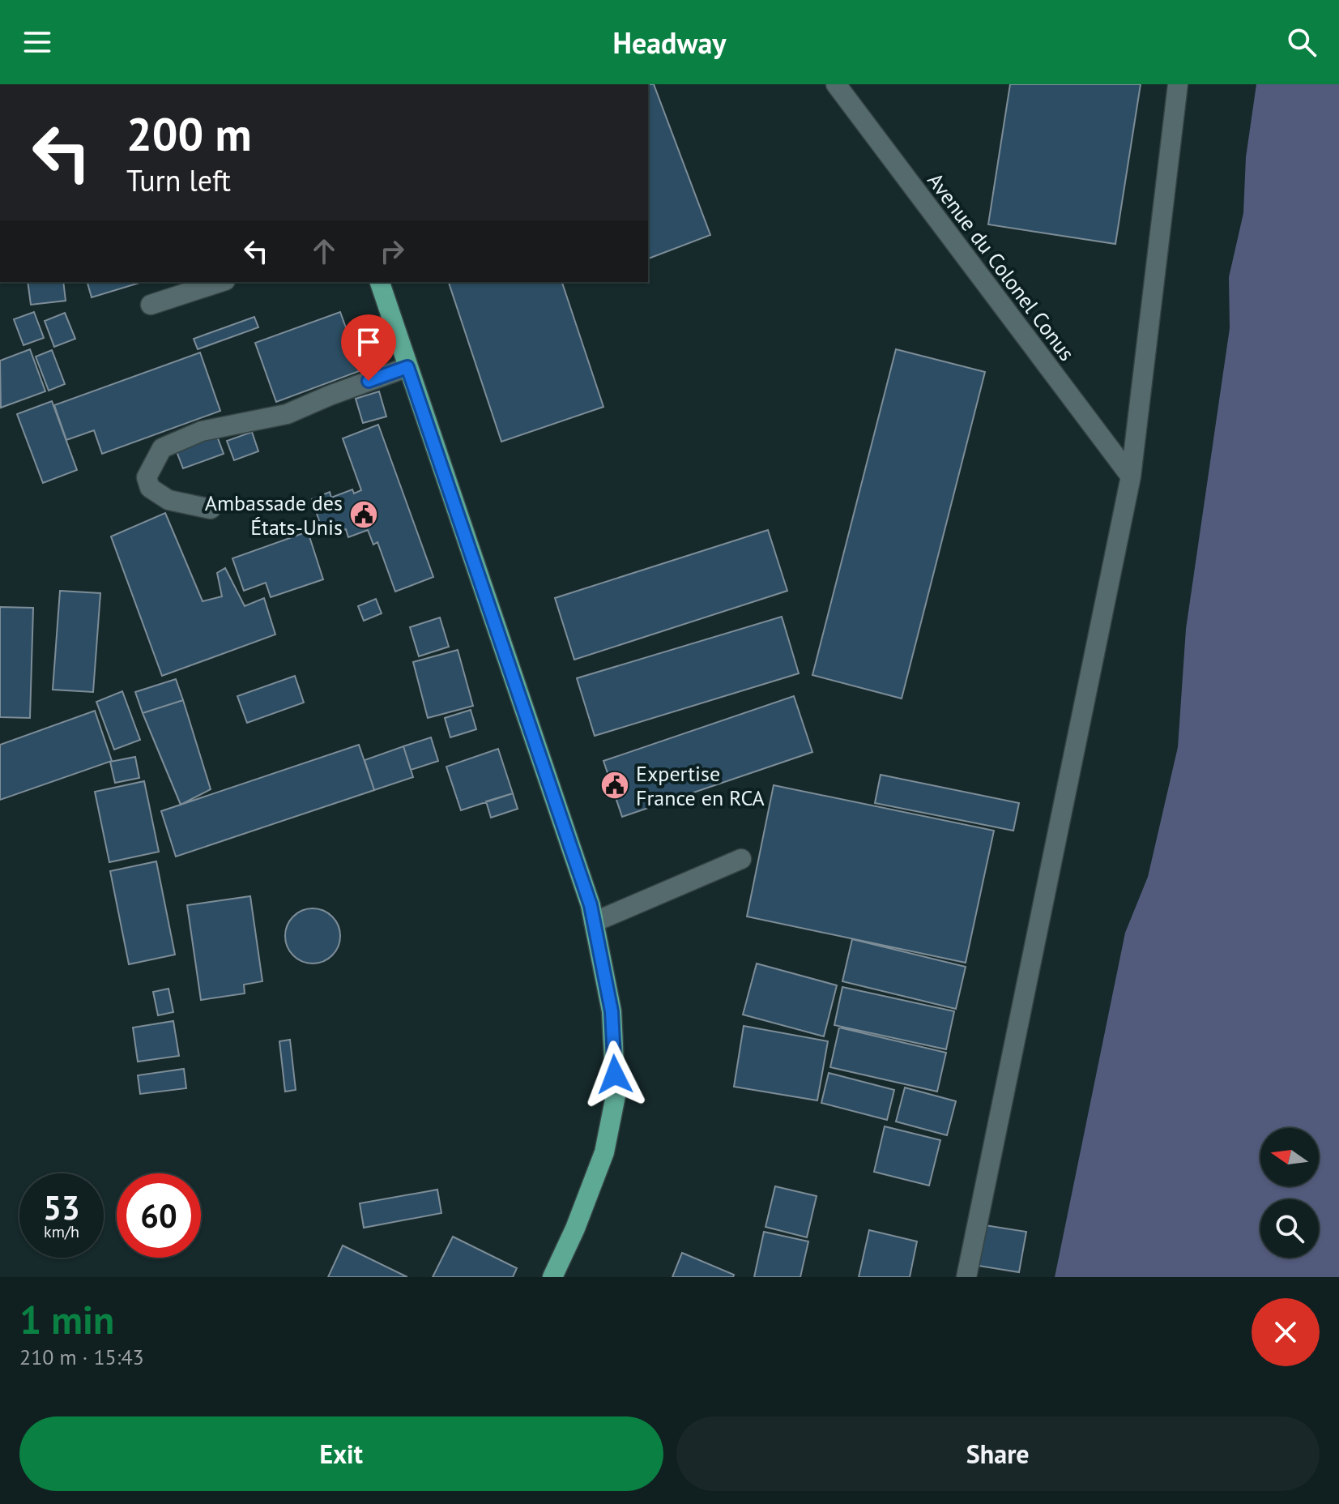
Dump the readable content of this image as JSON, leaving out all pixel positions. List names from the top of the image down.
{
  "streets": {
    "street": ["Avenue du Colonel Conus"]
  },
  "places": {
    "public building": ["Ambassade des États-Unis", "Expertise France en RCA"]
  },
  "north": "left",
  "page": {
    "header": "Headway",
    "turn": ["200 m", "Turn left"],
    "speed": "53 km/h",
    "limit": "60",
    "heading": ["1 min", "210 m · 15:43"],
    "buttons": ["Exit", "Share"]
  }
}
